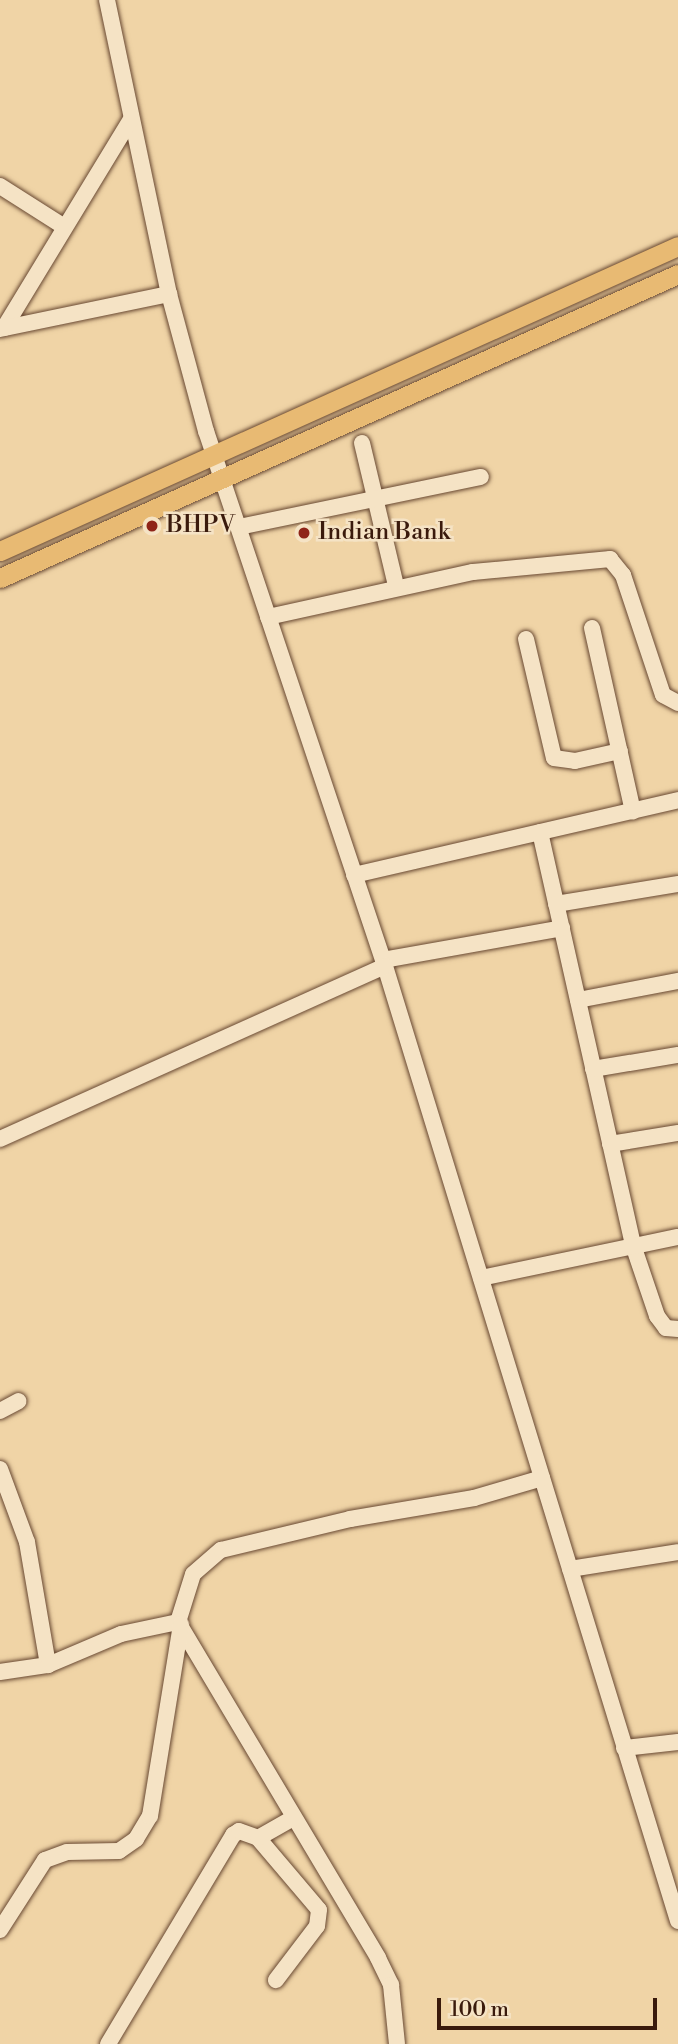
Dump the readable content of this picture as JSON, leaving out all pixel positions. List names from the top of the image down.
{
  "places": ["BHPV", "Indian Bank"],
  "scale_bar": "100 m"
}
